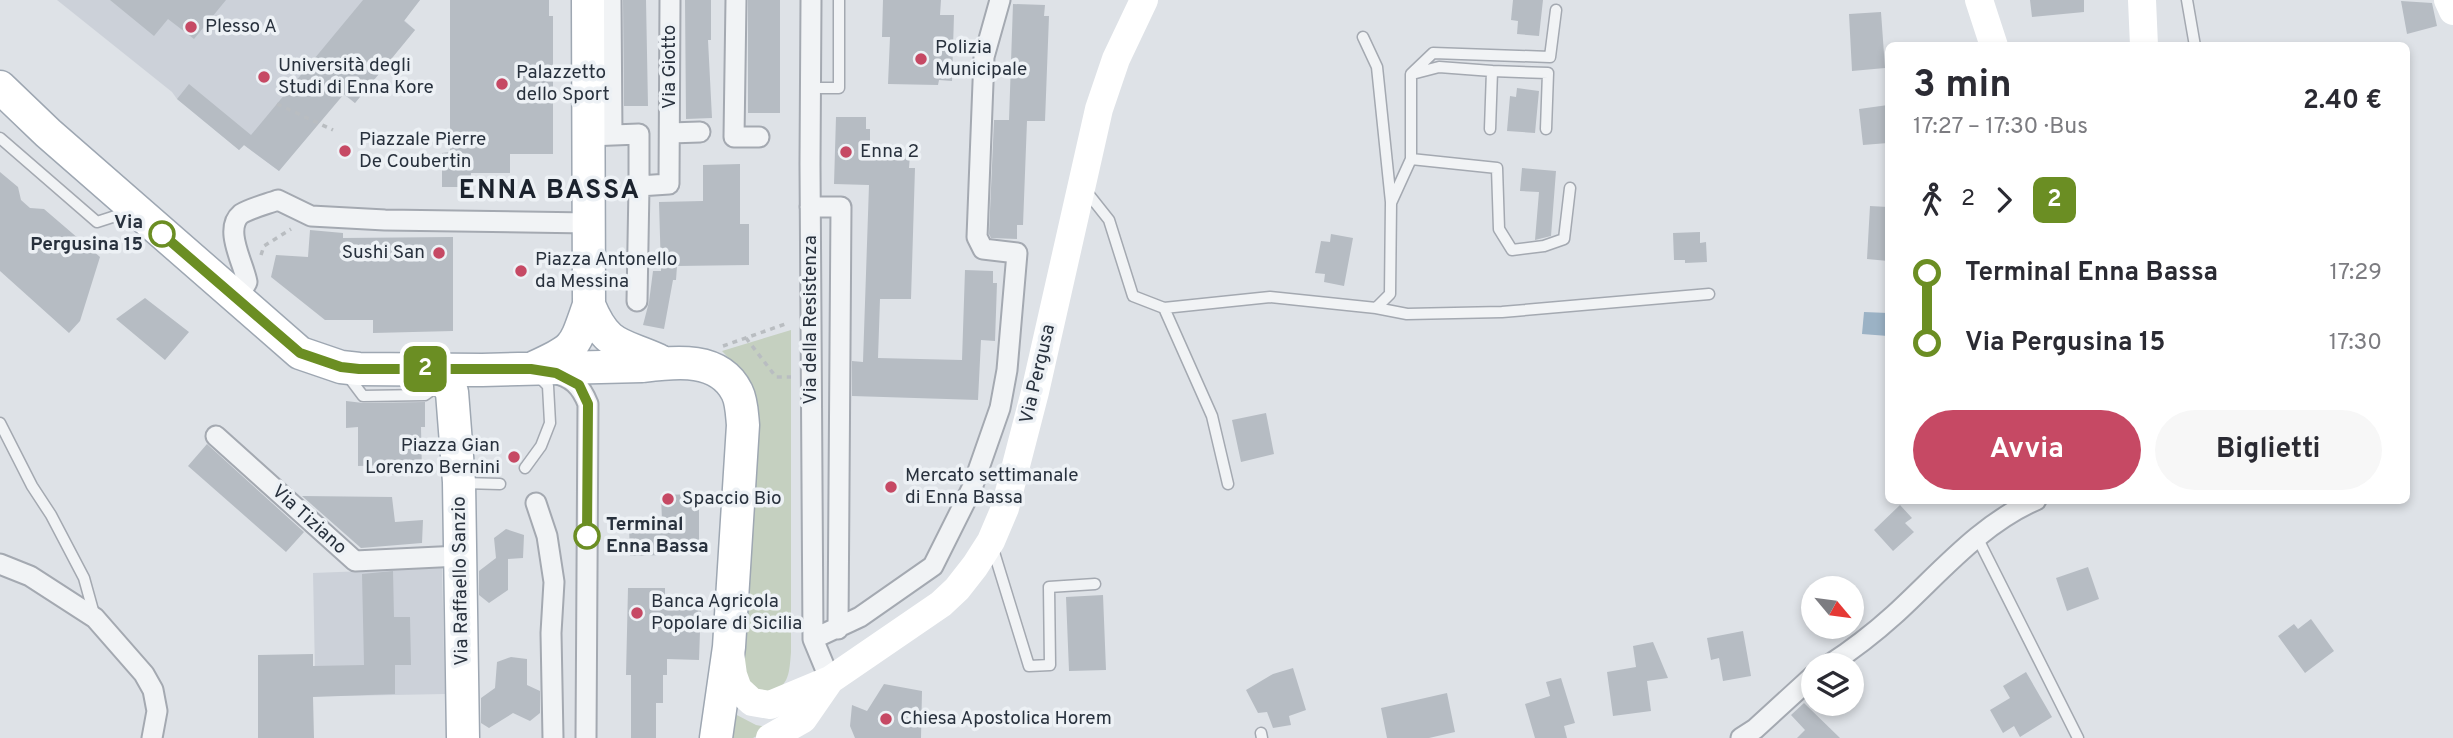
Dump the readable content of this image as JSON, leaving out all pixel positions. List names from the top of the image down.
{
  "streets": {
    "main road": ["Via Pergusa", "Via Raffaello Sanzio"],
    "street": ["Via Giotto", "Via della Resistenza", "Via Tiziano"]
  },
  "crossings": [
    ["Via della Resistenza", "Via Pergusa"],
    ["Via Tiziano", "Via Raffaello Sanzio"]
  ],
  "districts": ["ENNA BASSA"],
  "places": [
    "Plesso A",
    "Polizia Municipale",
    "Università degli Studi di Enna Kore",
    "Palazzetto dello Sport",
    "Piazzale Pierre De Coubertin",
    "Enna 2",
    "Via Pergusina 15",
    "Sushi San",
    "Piazza Antonello da Messina",
    "Piazza Gian Lorenzo Bernini",
    "Mercato settimanale di Enna Bassa",
    "Spaccio Bio",
    "Terminal Enna Bassa",
    "Banca Agricola Popolare di Sicilia",
    "Chiesa Apostolica Horem"
  ],
  "lines": ["bus line 2"],
  "north": "bottom right",
  "page": {
    "on_map": "2",
    "heading": ["3 min", "17:27 – 17:30 · Bus", "2.40 €"],
    "legs": ["2", "2"],
    "list": [
      {
        "name": "Terminal Enna Bassa",
        "value": "17:29"
      },
      {
        "name": "Via Pergusina 15",
        "value": "17:30"
      }
    ],
    "buttons": ["Avvia", "Biglietti"]
  }
}
